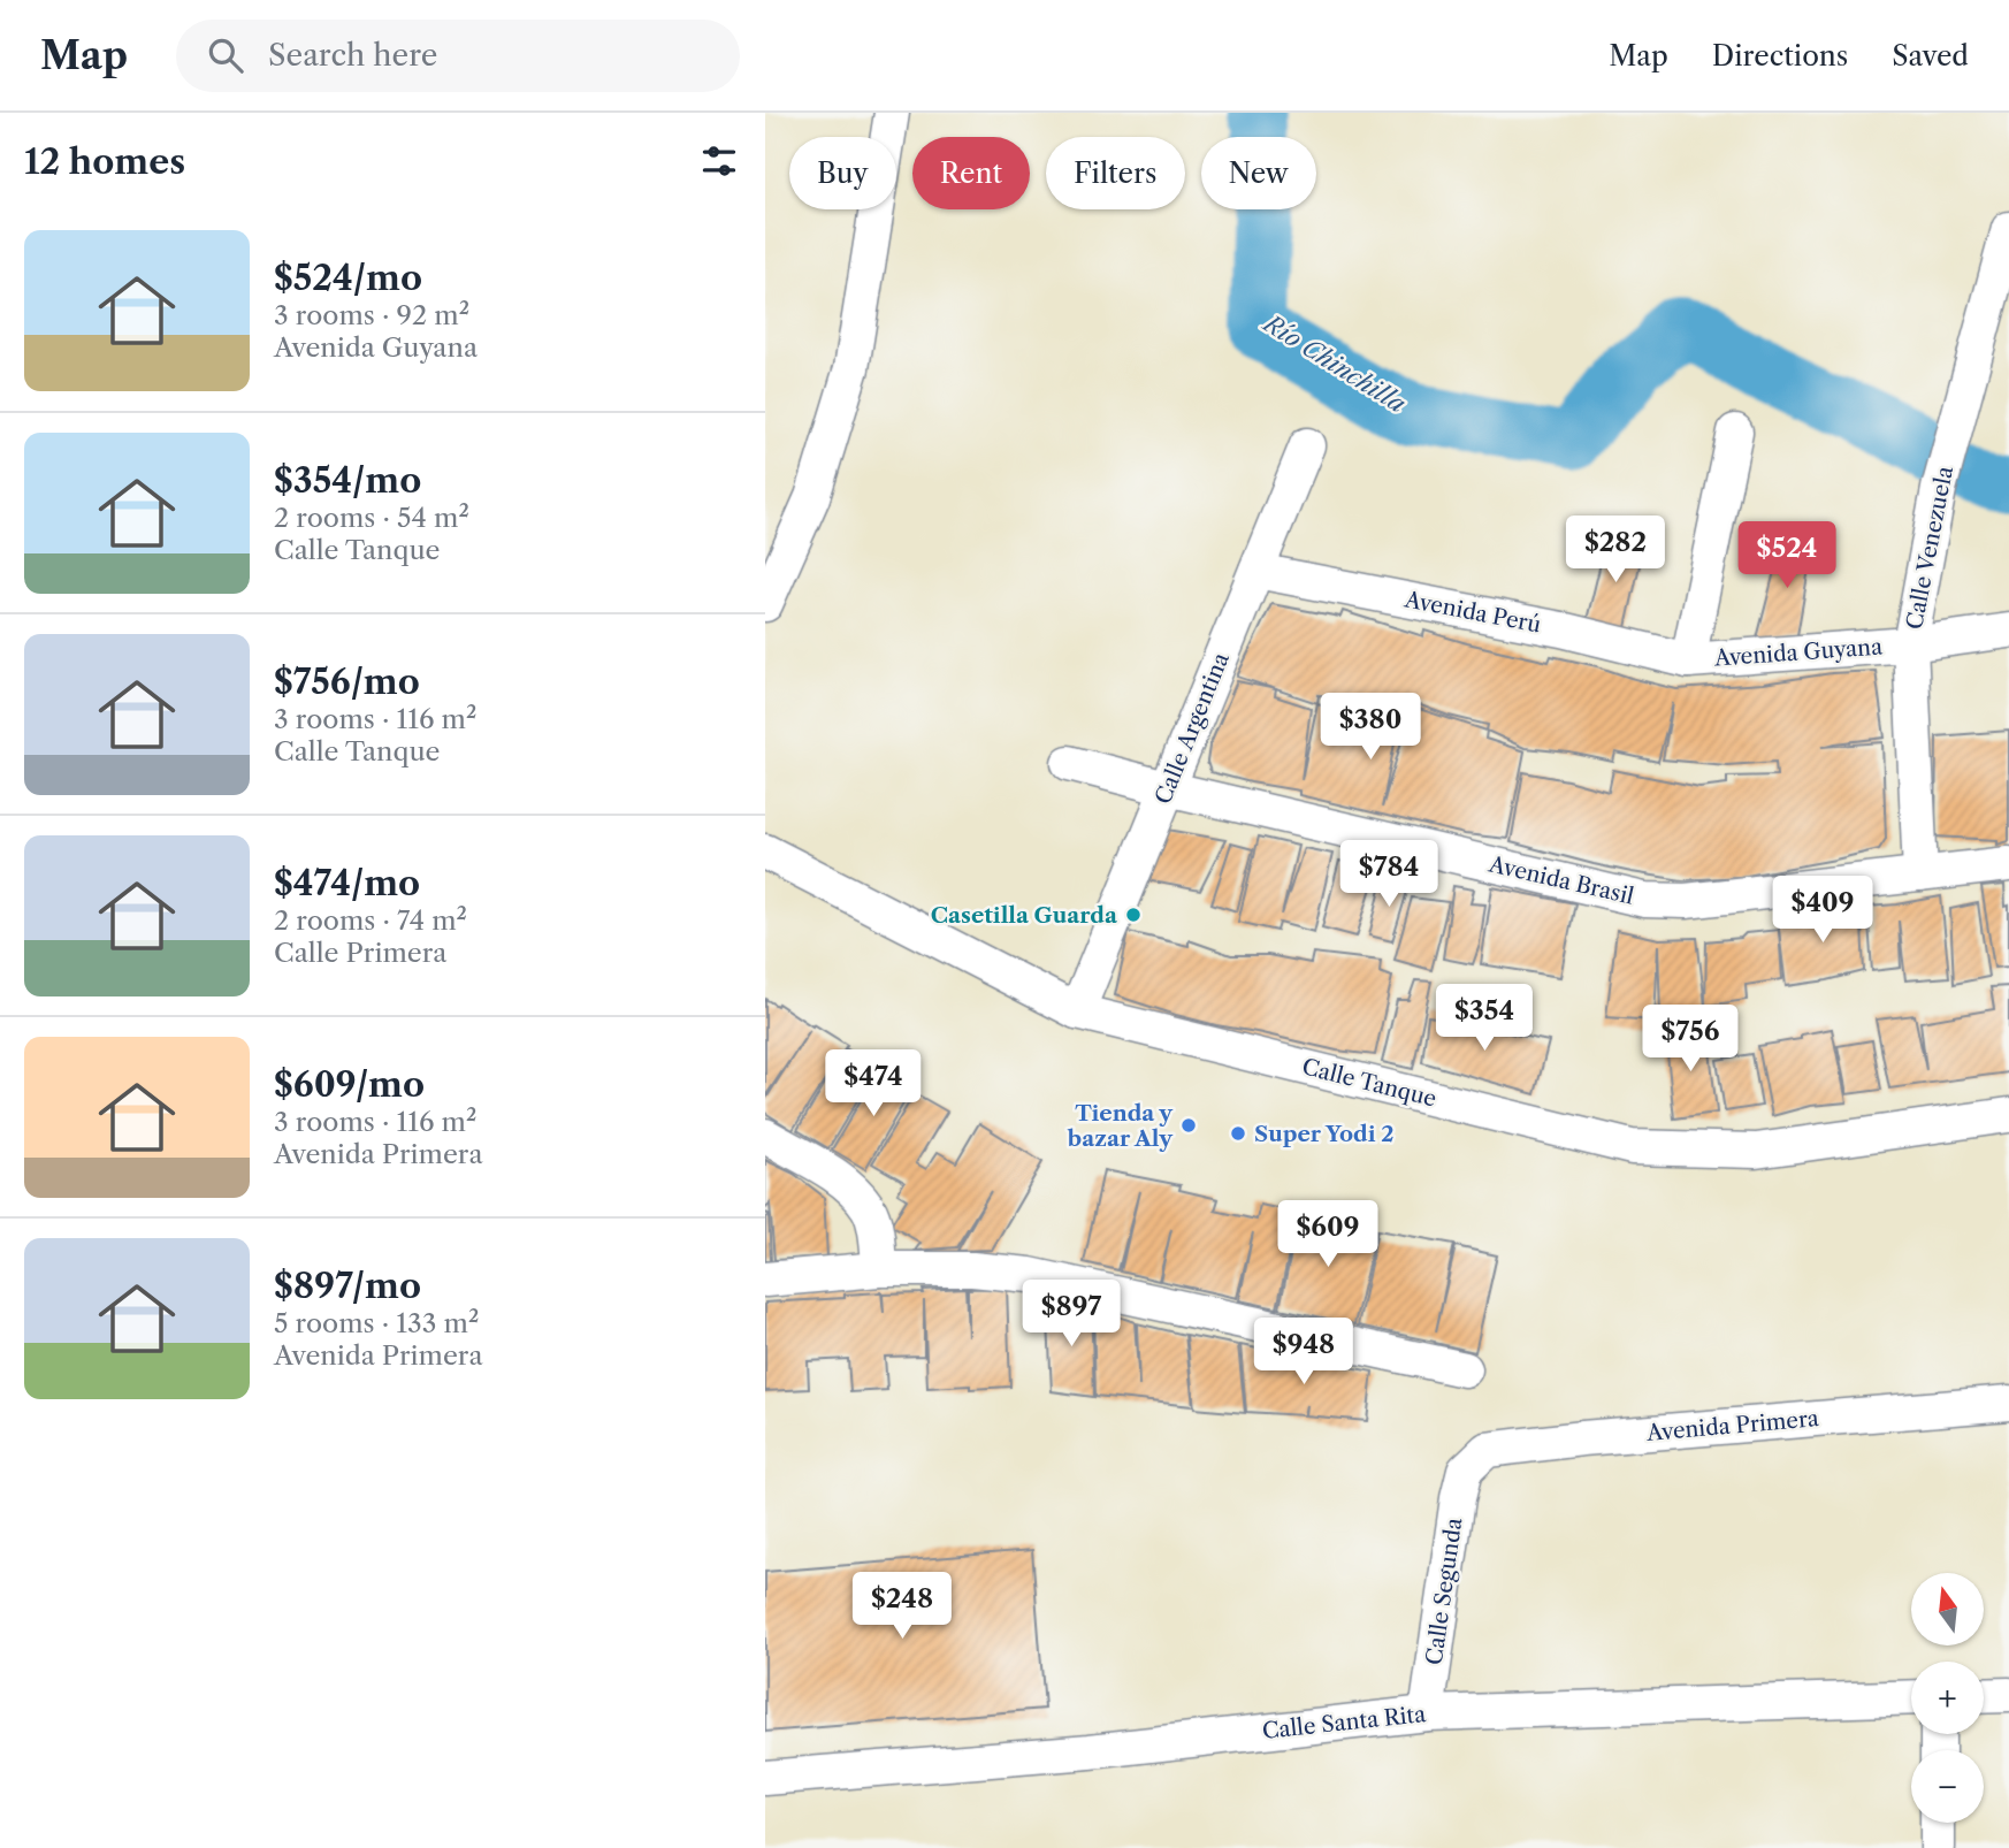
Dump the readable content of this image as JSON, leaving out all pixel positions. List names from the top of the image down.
{
  "streets": {
    "street": [
      "Calle Venezuela",
      "Avenida Perú",
      "Avenida Guyana",
      "Calle Argentina",
      "Avenida Brasil",
      "Calle Tanque",
      "Avenida Primera",
      "Calle Segunda",
      "Calle Santa Rita"
    ]
  },
  "crossings": [
    ["Calle Venezuela", "Avenida Guyana"],
    ["Calle Venezuela", "Avenida Brasil"],
    ["Avenida Perú", "Avenida Guyana"],
    ["Avenida Perú", "Calle Argentina"],
    ["Calle Argentina", "Avenida Brasil"],
    ["Calle Argentina", "Calle Tanque"],
    ["Avenida Primera", "Calle Segunda"],
    ["Calle Segunda", "Calle Santa Rita"]
  ],
  "water": ["Río Chinchilla"],
  "places": ["Casetilla Guarda", "Tienda y bazar Aly", "Super Yodi 2"],
  "north": "top",
  "page": {
    "header": "Map",
    "search": "Search here",
    "nav": ["Map", "Directions", "Saved"],
    "heading": "12 homes",
    "chip": [
      "Buy",
      "Rent",
      "Filters",
      "New"
    ],
    "list": [
      {
        "name": "$524/mo",
        "note": "3 rooms · 92 m² · Avenida Guyana"
      },
      {
        "name": "$354/mo",
        "note": "2 rooms · 54 m² · Calle Tanque"
      },
      {
        "name": "$756/mo",
        "note": "3 rooms · 116 m² · Calle Tanque"
      },
      {
        "name": "$474/mo",
        "note": "2 rooms · 74 m² · Calle Primera"
      },
      {
        "name": "$609/mo",
        "note": "3 rooms · 116 m² · Avenida Primera"
      },
      {
        "name": "$897/mo",
        "note": "5 rooms · 133 m² · Avenida Primera"
      }
    ],
    "price": [
      "$282",
      "$524",
      "$380",
      "$784",
      "$409",
      "$354",
      "$756",
      "$474",
      "$609",
      "$897",
      "$948",
      "$248"
    ],
    "map_buttons": ["+", "−"]
  }
}
